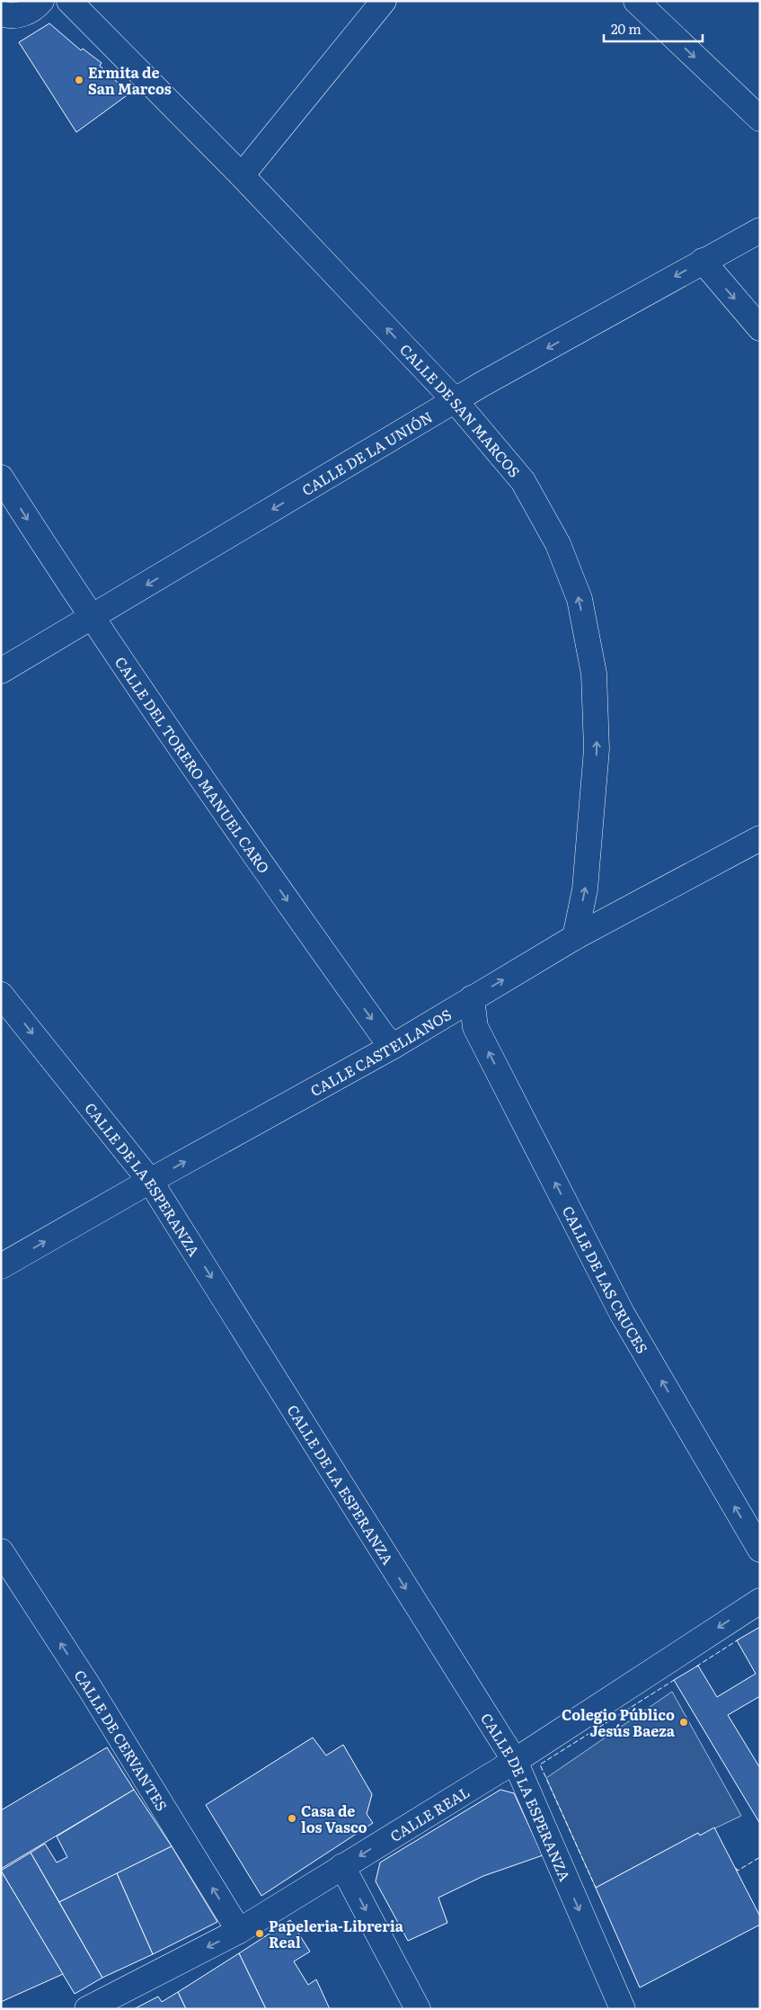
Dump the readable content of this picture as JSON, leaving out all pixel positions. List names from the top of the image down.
{
  "streets": {
    "street": [
      "CALLE DE SAN MARCOS",
      "CALLE DE LA UNIÓN",
      "CALLE DEL TORERO MANUEL CARO",
      "CALLE CASTELLANOS",
      "CALLE DE LA ESPERANZA",
      "CALLE DE LAS CRUCES",
      "CALLE DE CERVANTES",
      "CALLE REAL"
    ]
  },
  "crossings": [
    ["CALLE DE SAN MARCOS", "CALLE DE LA UNIÓN"],
    ["CALLE DE SAN MARCOS", "CALLE CASTELLANOS"],
    ["CALLE DE LA UNIÓN", "CALLE DEL TORERO MANUEL CARO"],
    ["CALLE DEL TORERO MANUEL CARO", "CALLE CASTELLANOS"],
    ["CALLE CASTELLANOS", "CALLE DE LA ESPERANZA"],
    ["CALLE CASTELLANOS", "CALLE DE LAS CRUCES"],
    ["CALLE DE LA ESPERANZA", "CALLE REAL"],
    ["CALLE DE CERVANTES", "CALLE REAL"]
  ],
  "one_way": [
    "CALLE DE SAN MARCOS",
    "CALLE DE LA UNIÓN",
    "CALLE DEL TORERO MANUEL CARO",
    "CALLE CASTELLANOS",
    "CALLE DE LA ESPERANZA",
    "CALLE DE LAS CRUCES",
    "CALLE DE CERVANTES",
    "CALLE REAL"
  ],
  "places": [
    "Ermita de San Marcos",
    "Colegio Público Jesús Baeza",
    "Casa de los Vasco",
    "Papeleria-Libreria Real"
  ],
  "scale_bar": "20 m"
}
